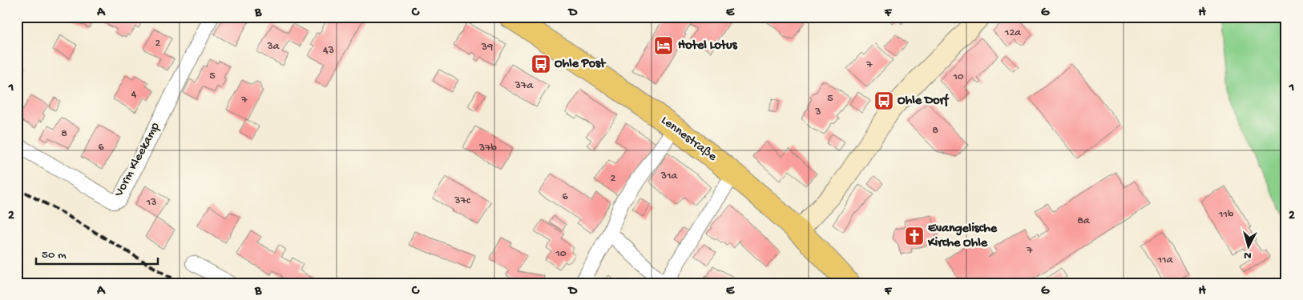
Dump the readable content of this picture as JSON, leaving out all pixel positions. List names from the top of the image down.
{
  "streets": {
    "main road": ["Lennestraße"],
    "street": ["Vorm Kleekamp"]
  },
  "places": {
    "hotel": ["Hotel Lotus"],
    "bus stop": ["Ohle Post", "Ohle Dorf"],
    "church": ["Evangelische Kirche Ohle"]
  },
  "house_numbers": [
    "12a",
    "2",
    "3a",
    "39",
    "43",
    "7",
    "5",
    "10",
    "37a",
    "4",
    "5",
    "7",
    "3",
    "8",
    "8",
    "6",
    "37b",
    "31a",
    "2",
    "6",
    "37c",
    "13",
    "11b",
    "8a",
    "7",
    "10",
    "11a"
  ],
  "scale_bar": "50 m",
  "north": "bottom",
  "grid": {
    "columns": [
      "A",
      "B",
      "C",
      "D",
      "E",
      "F",
      "G",
      "H"
    ],
    "rows": ["1", "2"]
  }
}
